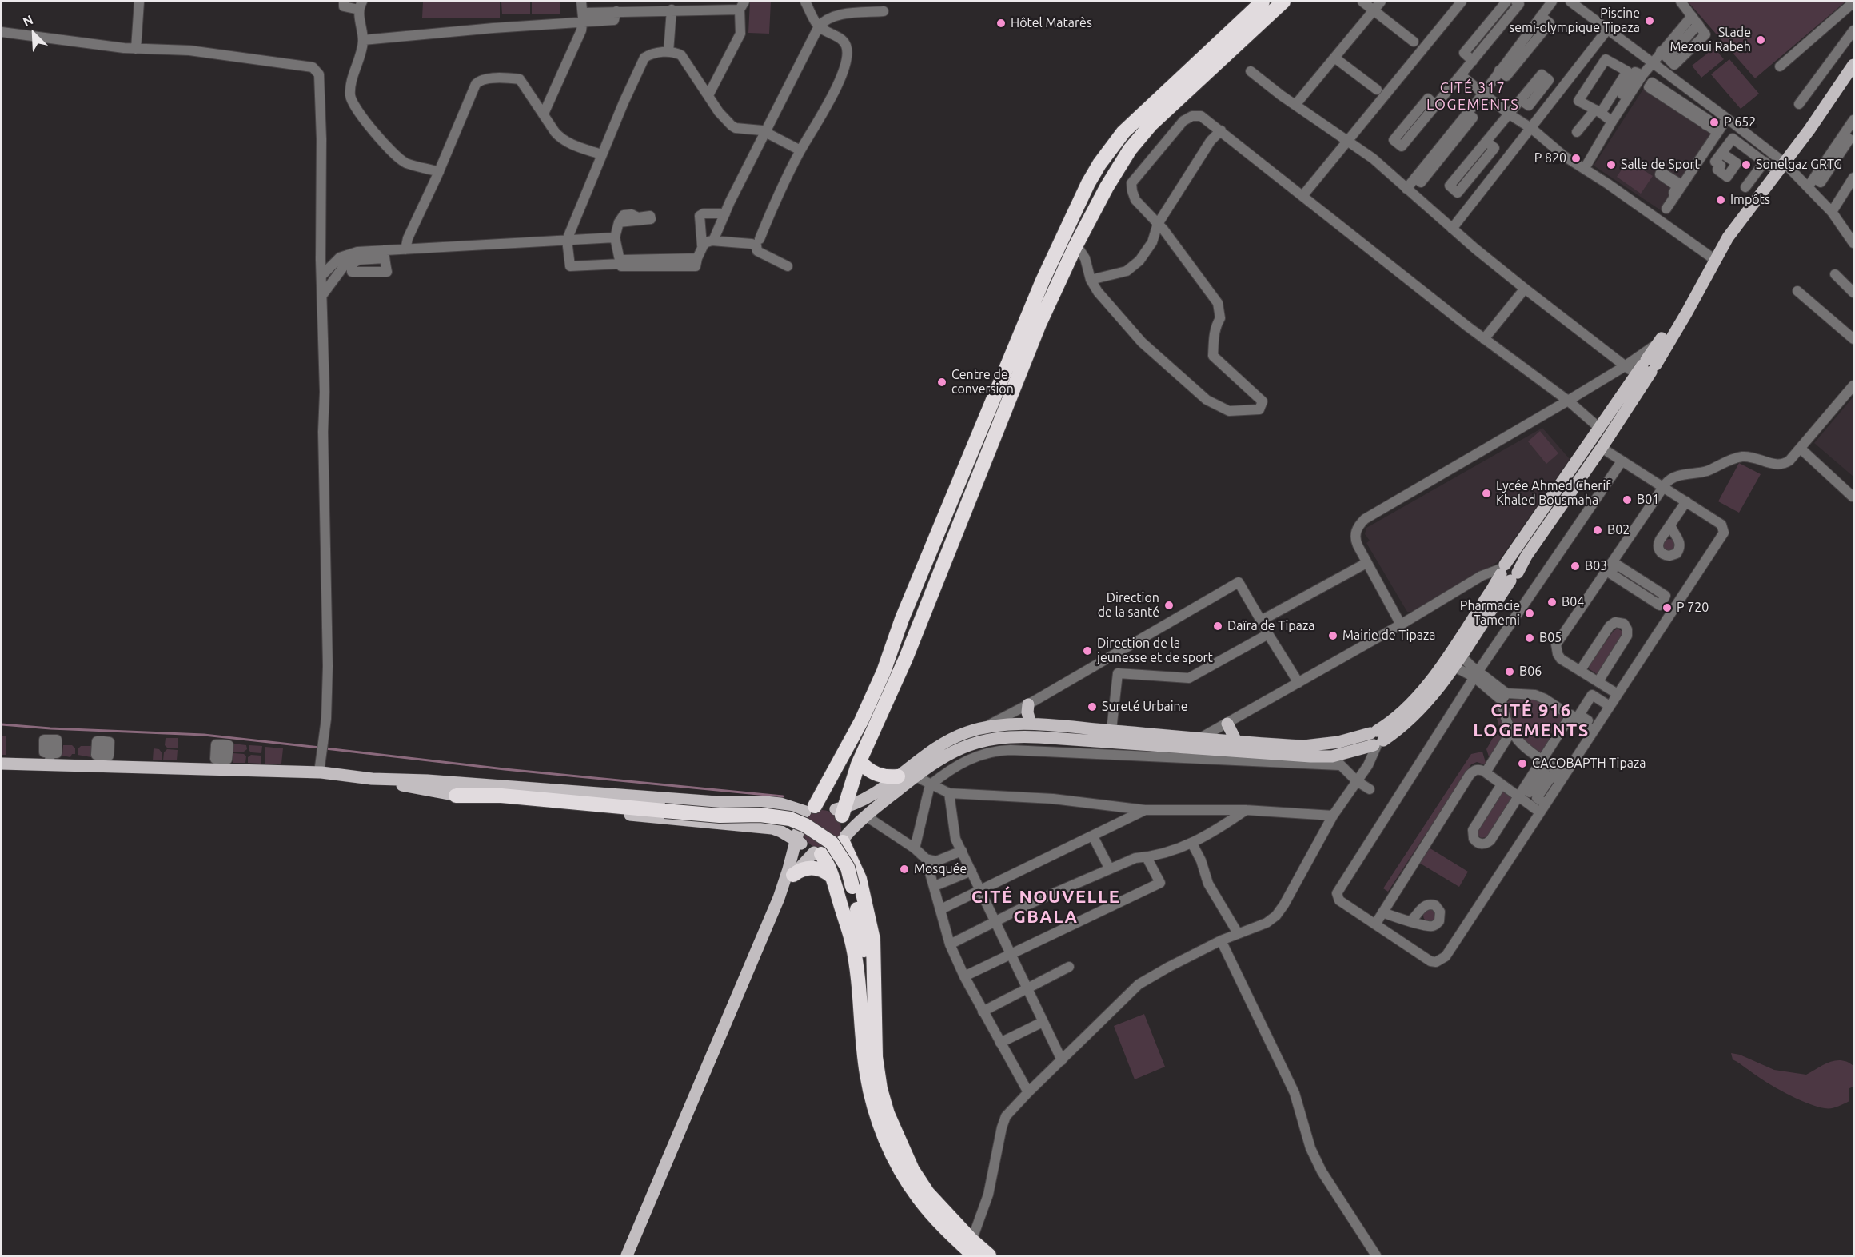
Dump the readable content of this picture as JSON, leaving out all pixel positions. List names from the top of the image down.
{
  "districts": ["CITÉ 317 LOGEMENTS", "CITÉ 916 LOGEMENTS", "CITÉ NOUVELLE GBALA"],
  "places": [
    "Piscine semi-olympique Tipaza",
    "Hôtel Matarès",
    "Stade Mezoui Rabeh",
    "P 652",
    "P 820",
    "Salle de Sport",
    "Sonelgaz GRTG",
    "Impôts",
    "Centre de conversion",
    "Lycée Ahmed Cherif Khaled Bousmaha",
    "B01",
    "B02",
    "B03",
    "B04",
    "Direction de la santé",
    "P 720",
    "Pharmacie Tamerni",
    "Daïra de Tipaza",
    "Mairie de Tipaza",
    "B05",
    "Direction de la jeunesse et de sport",
    "B06",
    "Sureté Urbaine",
    "CACOBAPTH Tipaza",
    "Mosquée"
  ],
  "north": "top left"
}
